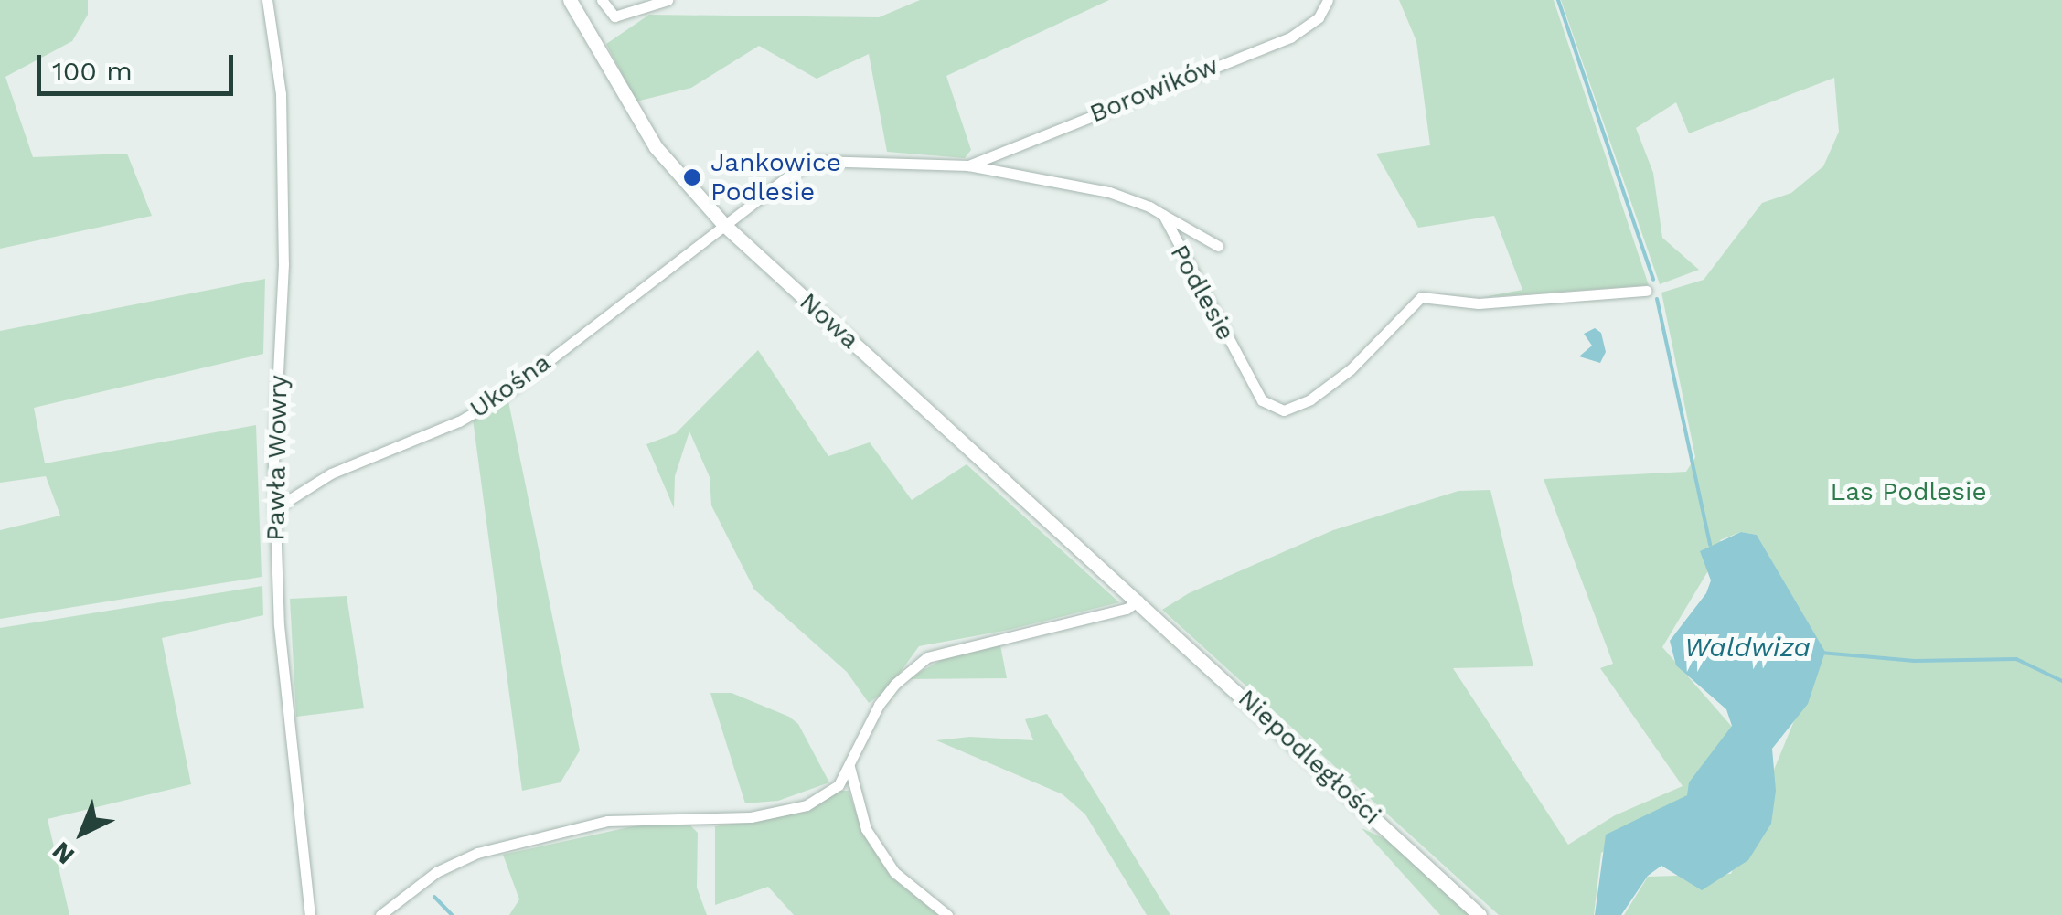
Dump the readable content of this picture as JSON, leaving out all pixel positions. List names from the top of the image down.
{
  "streets": {
    "street": [
      "Borowików",
      "Podlesie",
      "Nowa",
      "Ukośna",
      "Pawła Wowry",
      "Niepodległości"
    ]
  },
  "crossings": [
    ["Borowików", "Podlesie"],
    ["Podlesie", "Nowa"],
    ["Podlesie", "Ukośna"],
    ["Nowa", "Ukośna"],
    ["Nowa", "Niepodległości"],
    ["Ukośna", "Pawła Wowry"]
  ],
  "water": ["Waldwiza"],
  "parks": ["Las Podlesie"],
  "places": ["Jankowice Podlesie"],
  "scale_bar": "100 m",
  "north": "bottom left"
}
